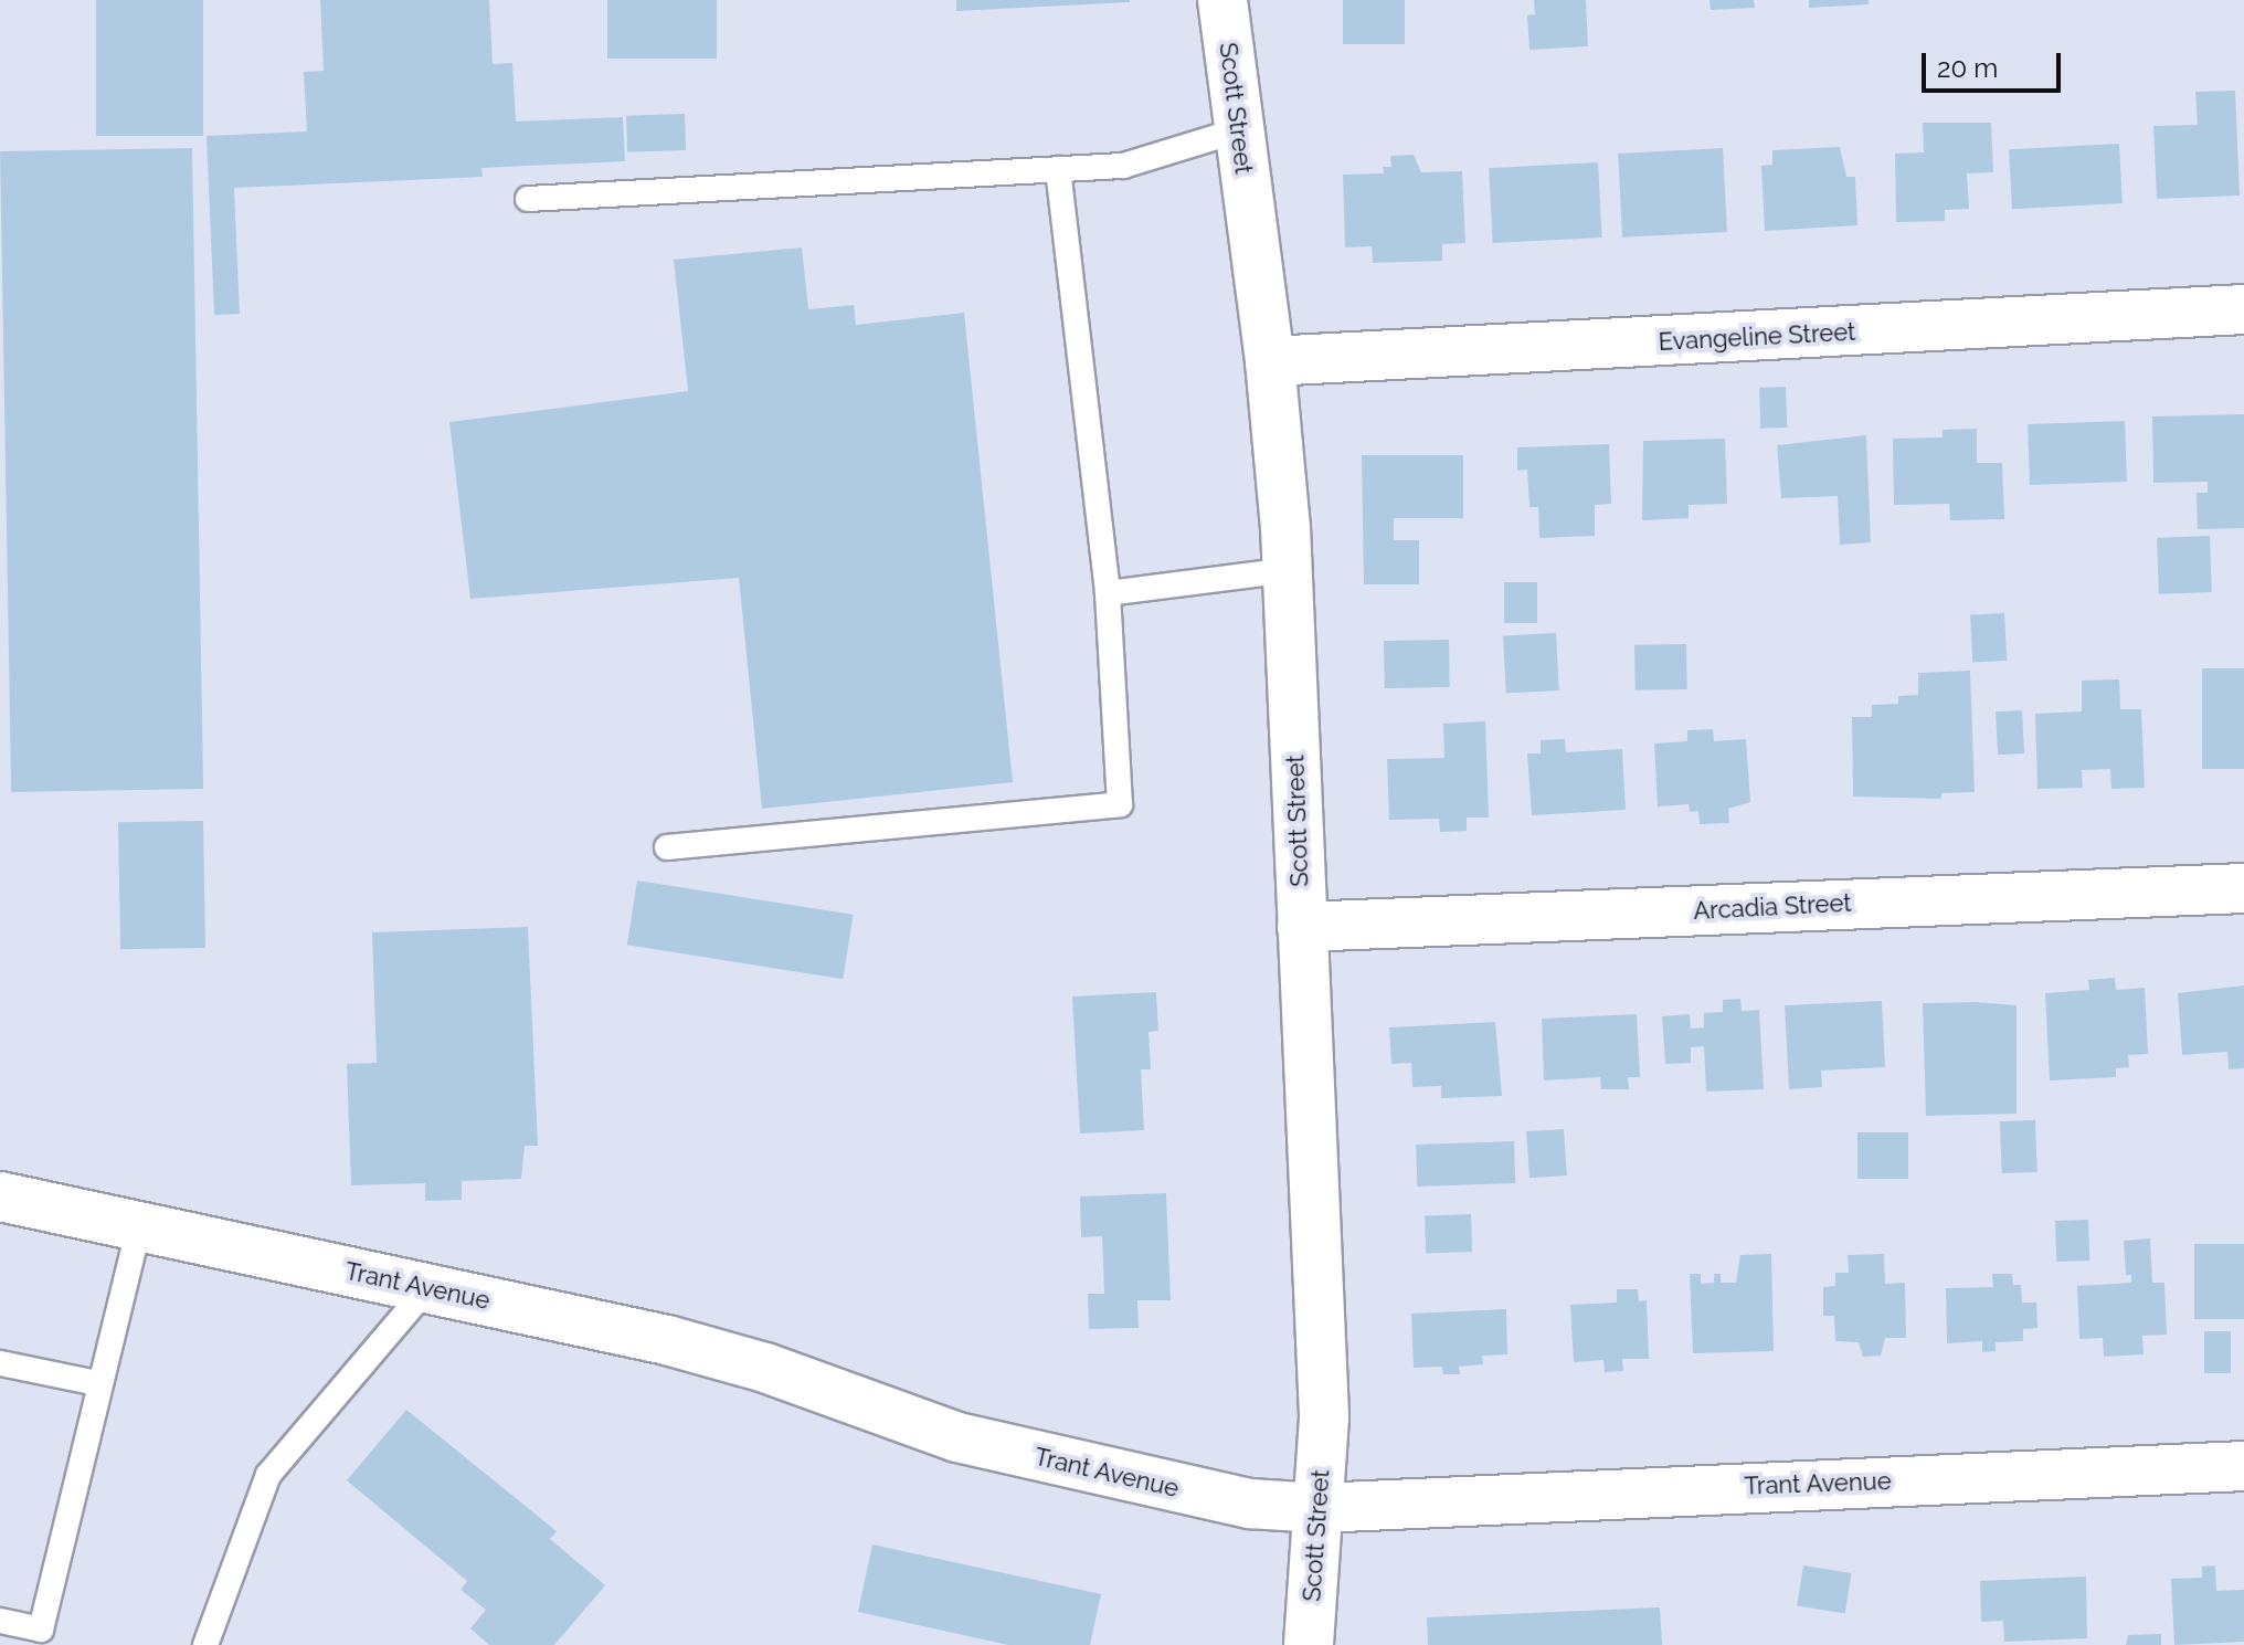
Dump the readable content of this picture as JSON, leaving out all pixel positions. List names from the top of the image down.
{
  "streets": {
    "street": [
      "Scott Street",
      "Evangeline Street",
      "Arcadia Street",
      "Trant Avenue"
    ]
  },
  "crossings": [
    ["Scott Street", "Evangeline Street"],
    ["Scott Street", "Arcadia Street"],
    ["Scott Street", "Trant Avenue"]
  ],
  "scale_bar": "20 m"
}
